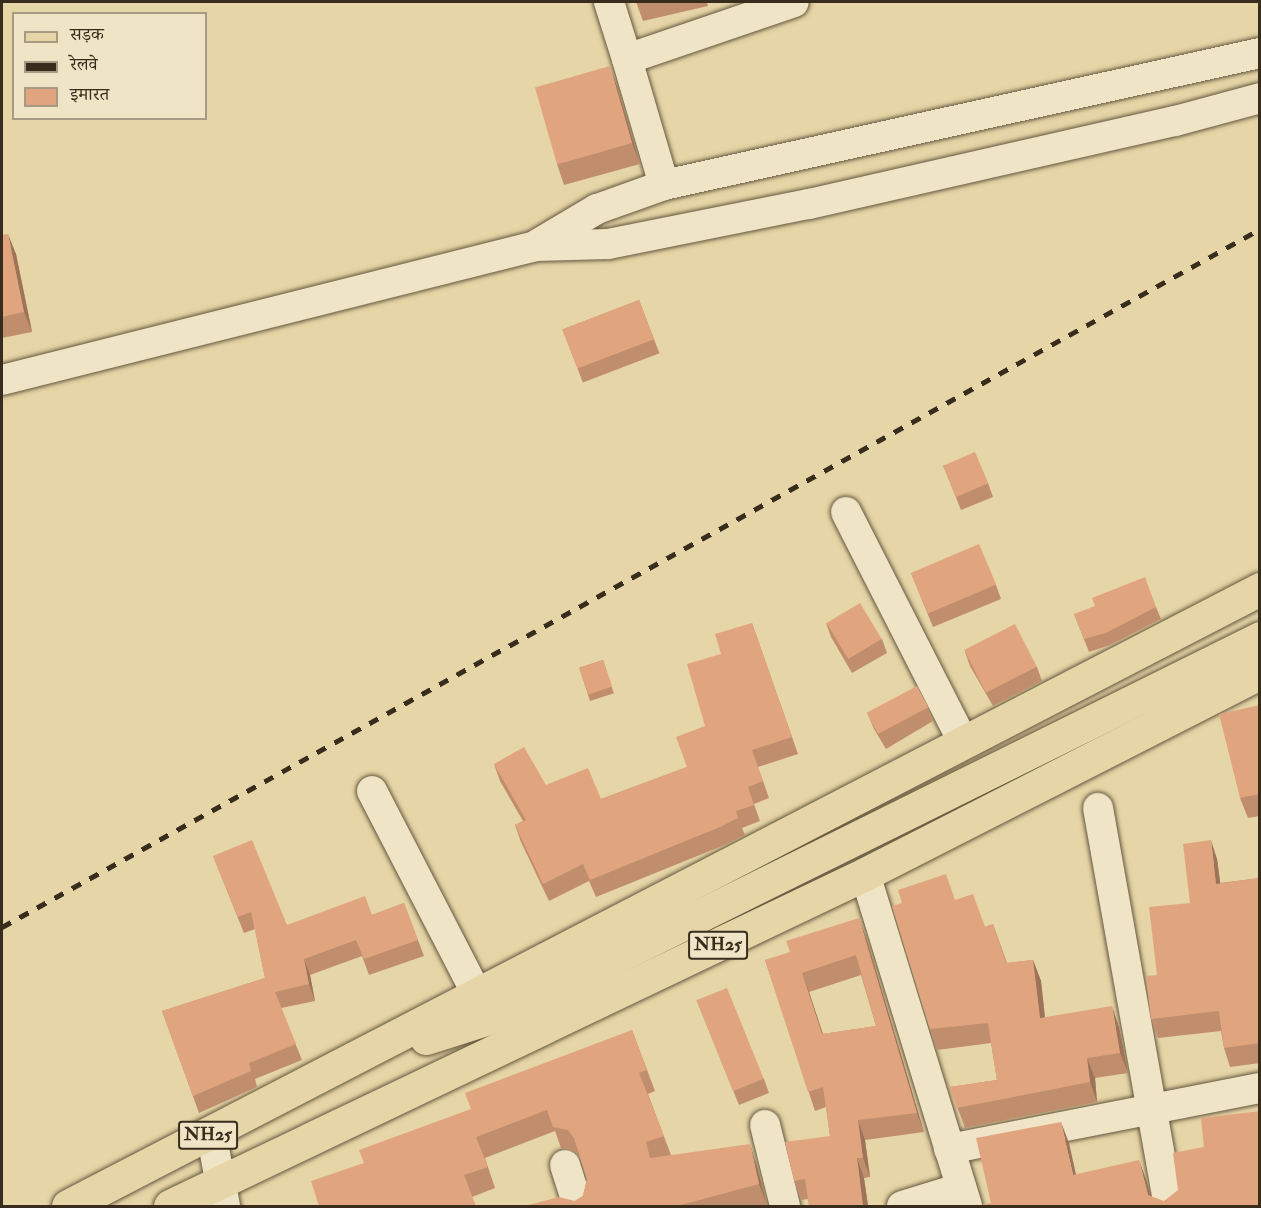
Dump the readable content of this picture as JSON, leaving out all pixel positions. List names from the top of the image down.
{
  "streets": {
    "main road": ["NH25"]
  },
  "legend": ["सड़क", "रेलवे", "इमारत"]
}
